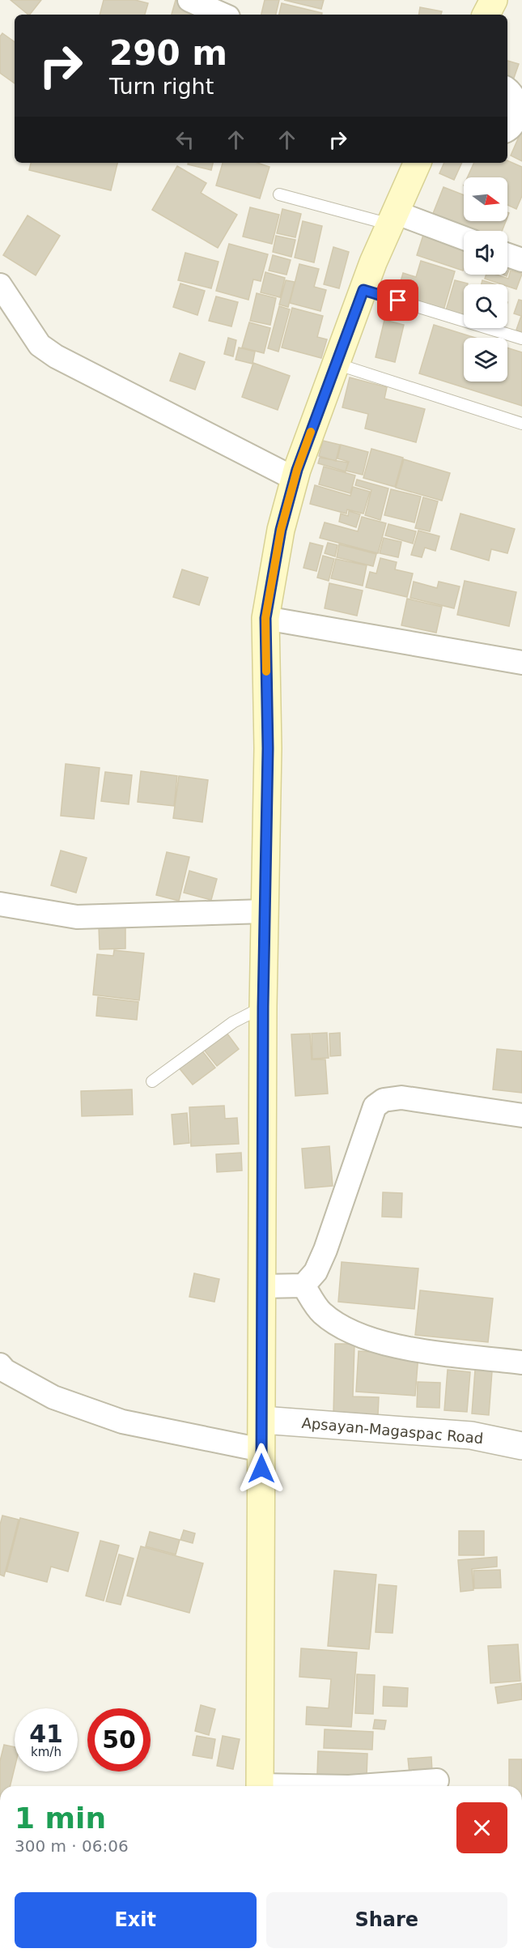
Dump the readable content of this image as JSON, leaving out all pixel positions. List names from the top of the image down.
{
  "streets": {
    "street": ["Apsayan-Magaspac Road"]
  },
  "north": "right",
  "page": {
    "turn": ["290 m", "Turn right"],
    "speed": "41 km/h",
    "limit": "50",
    "heading": ["1 min", "300 m · 06:06"],
    "buttons": ["Exit", "Share"]
  }
}
